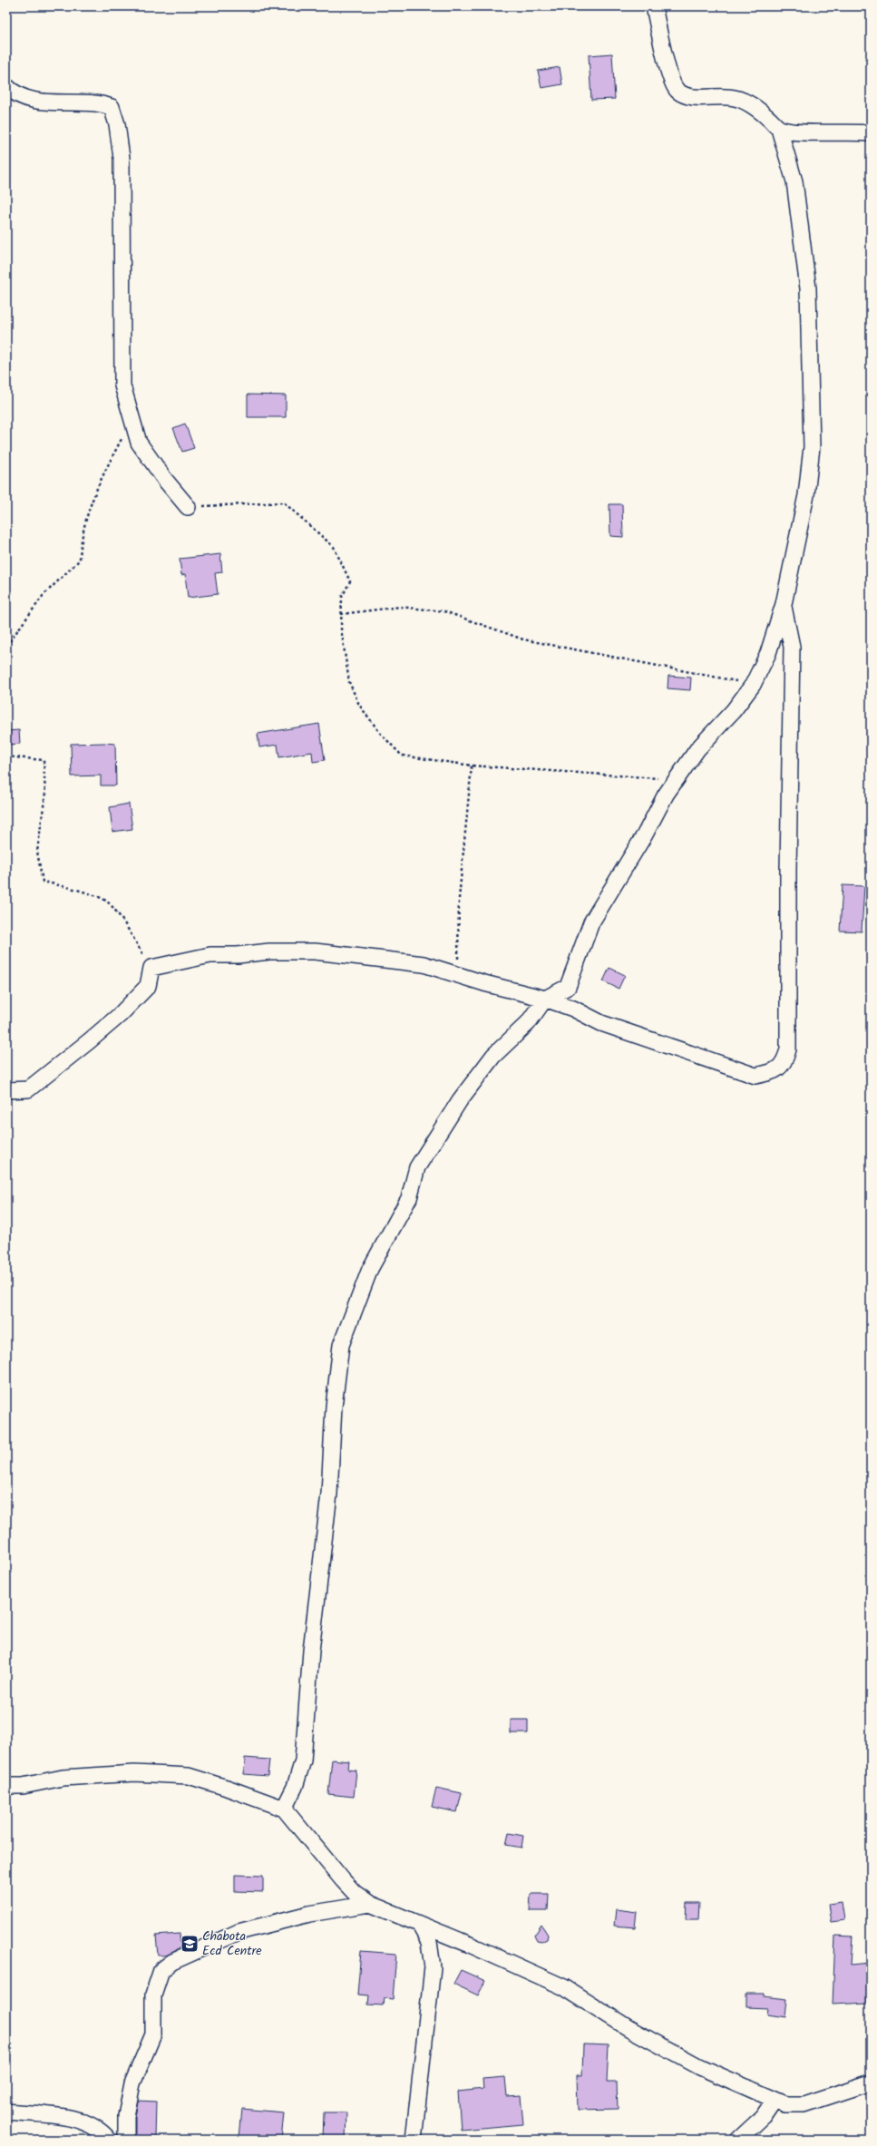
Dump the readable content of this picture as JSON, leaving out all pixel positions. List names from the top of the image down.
{
  "places": {
    "school or university": ["Chabota Ecd Centre"]
  }
}
